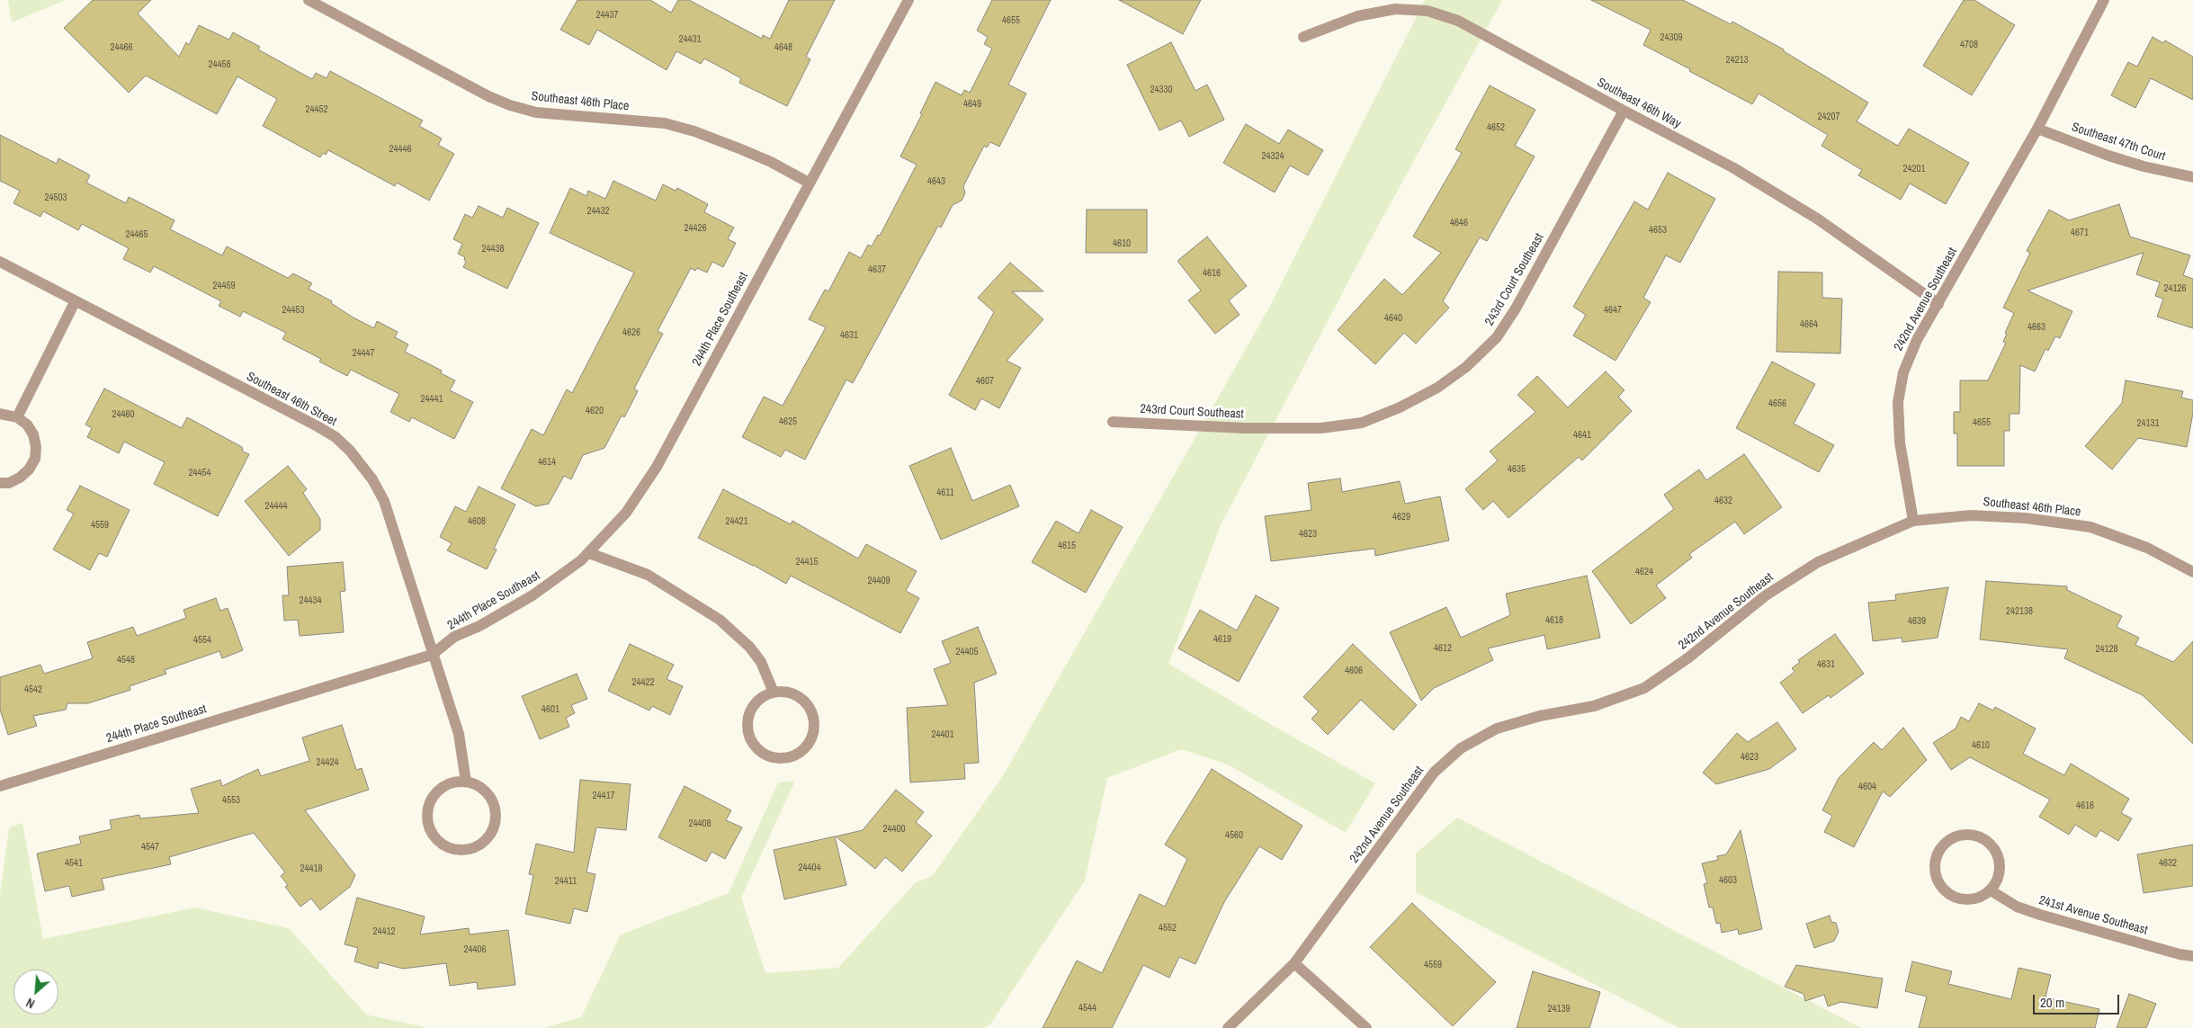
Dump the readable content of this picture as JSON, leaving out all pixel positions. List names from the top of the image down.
{
  "streets": {
    "street": [
      "Southeast 46th Place",
      "Southeast 46th Way",
      "Southeast 47th Court",
      "243rd Court Southeast",
      "242nd Avenue Southeast",
      "244th Place Southeast",
      "Southeast 46th Street",
      "241st Avenue Southeast"
    ]
  },
  "crossings": [
    ["Southeast 46th Place", "242nd Avenue Southeast"],
    ["Southeast 46th Place", "244th Place Southeast"],
    ["Southeast 46th Way", "243rd Court Southeast"],
    ["Southeast 46th Way", "242nd Avenue Southeast"],
    ["Southeast 47th Court", "242nd Avenue Southeast"],
    ["244th Place Southeast", "Southeast 46th Street"]
  ],
  "house_numbers": [
    "24437",
    "4655",
    "24309",
    "24431",
    "4708",
    "24466",
    "4648",
    "24213",
    "24458",
    "24330",
    "4649",
    "24452",
    "24207",
    "4652",
    "24446",
    "24324",
    "24201",
    "4643",
    "24503",
    "24432",
    "4646",
    "24426",
    "4653",
    "4671",
    "24465",
    "4610",
    "24438",
    "4637",
    "4616",
    "24459",
    "24126",
    "24453",
    "4647",
    "4640",
    "4664",
    "4663",
    "4626",
    "4631",
    "24447",
    "4607",
    "24441",
    "4656",
    "4620",
    "24460",
    "4625",
    "4655",
    "24131",
    "4641",
    "4614",
    "4635",
    "24454",
    "4611",
    "4632",
    "24444",
    "4629",
    "4608",
    "24421",
    "4559",
    "4623",
    "4615",
    "24415",
    "4624",
    "24409",
    "24434",
    "242138",
    "4618",
    "4639",
    "4619",
    "4554",
    "4612",
    "24128",
    "24405",
    "4548",
    "4631",
    "4606",
    "24422",
    "4542",
    "4601",
    "24401",
    "4610",
    "4623",
    "24424",
    "4604",
    "24417",
    "4553",
    "4616",
    "24408",
    "24400",
    "4560",
    "4547",
    "4541",
    "4632",
    "24404",
    "24418",
    "4603",
    "24411",
    "4552",
    "24412",
    "24406",
    "4559",
    "4544",
    "24139"
  ],
  "scale_bar": "20 m",
  "north": "bottom left"
}
